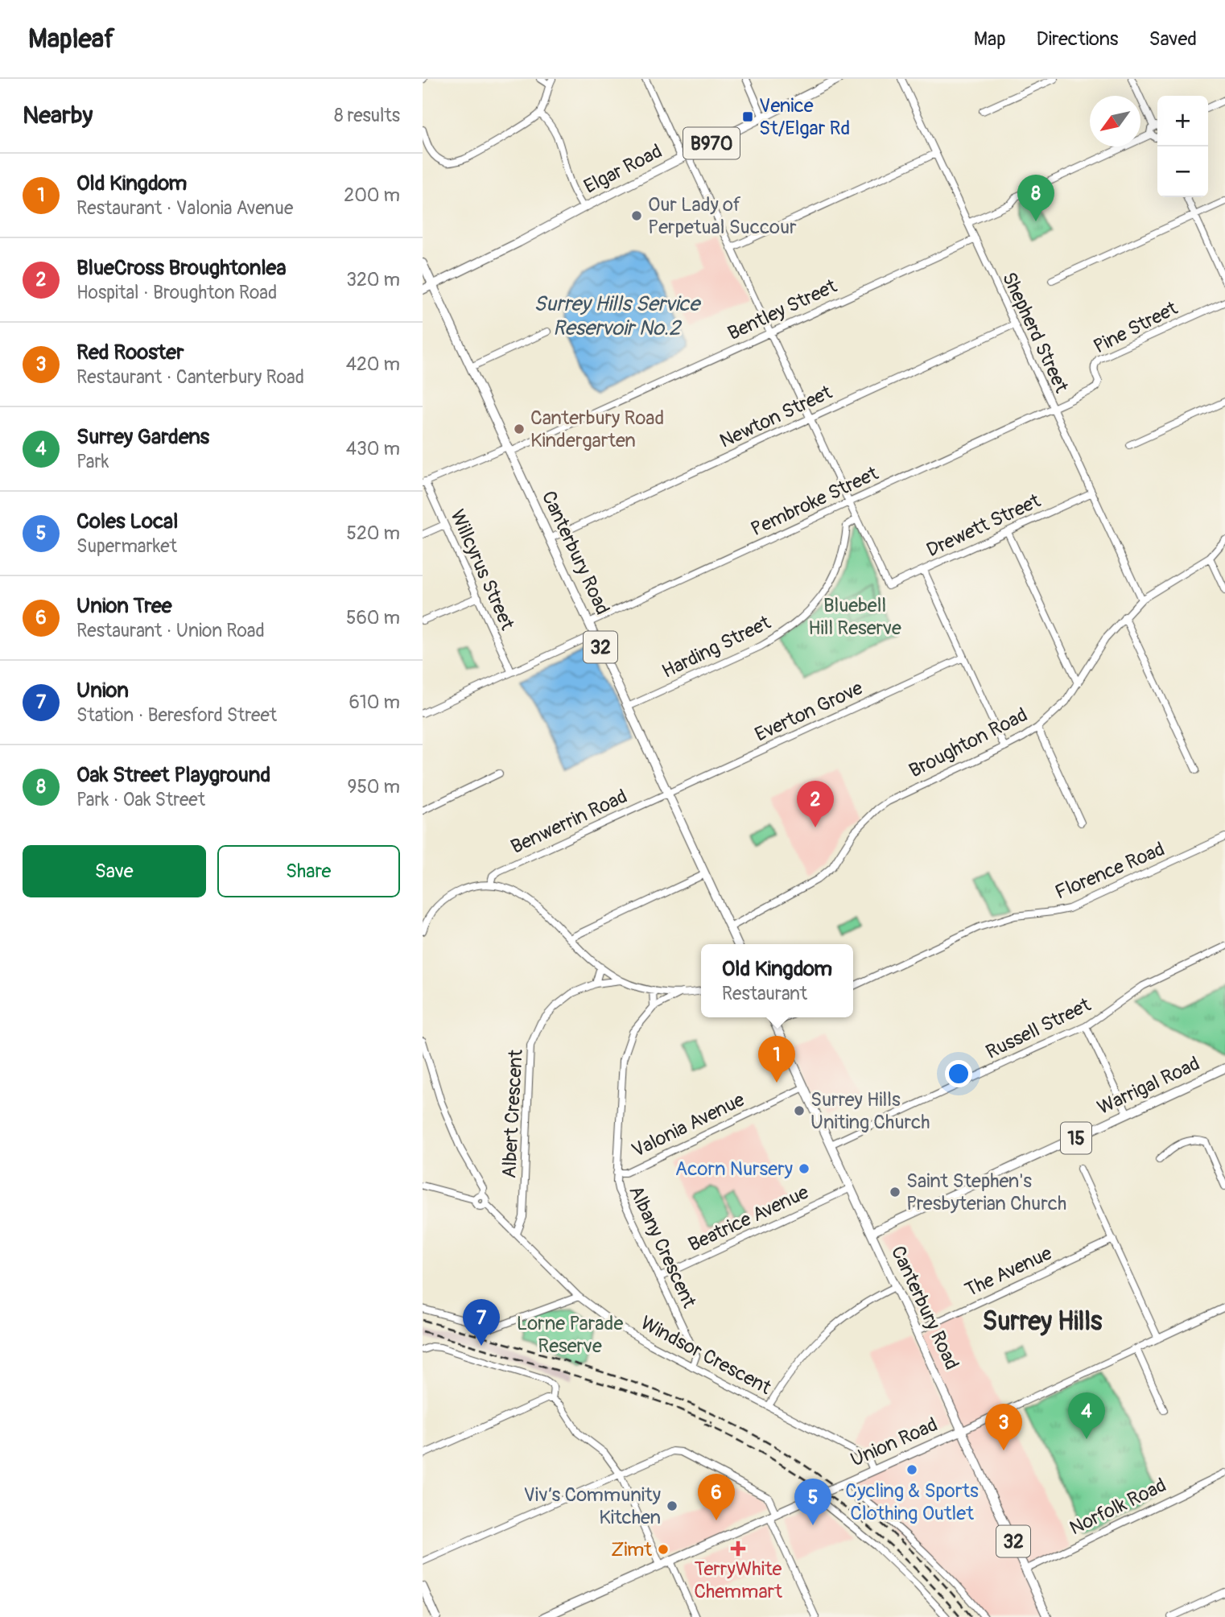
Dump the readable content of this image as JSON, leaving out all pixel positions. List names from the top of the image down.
{
  "streets": {
    "main road": [
      "B970",
      "Elgar Road",
      "Canterbury Road",
      "32",
      "Warrigal Road",
      "15",
      "Union Road"
    ],
    "street": [
      "Bentley Street",
      "Pine Street",
      "Shepherd Street",
      "Newton Street",
      "Pembroke Street",
      "Drewett Street",
      "Willcyrus Street",
      "Harding Street",
      "Everton Grove",
      "Broughton Road",
      "Benwerrin Road",
      "Florence Road",
      "Russell Street",
      "Albert Crescent",
      "Valonia Avenue",
      "Beatrice Avenue",
      "Albany Crescent",
      "The Avenue",
      "Windsor Crescent",
      "Norfolk Road"
    ]
  },
  "crossings": [
    ["Elgar Road", "Canterbury Road"],
    ["Bentley Street", "Shepherd Street"],
    ["Bentley Street", "Canterbury Road"],
    ["Bentley Street", "Willcyrus Street"],
    ["Pine Street", "Shepherd Street"],
    ["Pine Street", "Pembroke Street"],
    ["Shepherd Street", "Newton Street"],
    ["Shepherd Street", "Pembroke Street"],
    ["Shepherd Street", "Drewett Street"],
    ["Shepherd Street", "Broughton Road"],
    ["Newton Street", "Canterbury Road"],
    ["Pembroke Street", "Canterbury Road"],
    ["Drewett Street", "Harding Street"],
    ["Canterbury Road", "Harding Street"],
    ["Canterbury Road", "Everton Grove"],
    ["Canterbury Road", "Broughton Road"],
    ["Canterbury Road", "Benwerrin Road"],
    ["Canterbury Road", "Russell Street"],
    ["Canterbury Road", "Warrigal Road"],
    ["Canterbury Road", "Valonia Avenue"],
    ["Canterbury Road", "Beatrice Avenue"],
    ["Canterbury Road", "The Avenue"],
    ["Canterbury Road", "Union Road"],
    ["Canterbury Road", "Norfolk Road"],
    ["Everton Grove", "Benwerrin Road"],
    ["Albert Crescent", "Windsor Crescent"],
    ["Valonia Avenue", "Albany Crescent"],
    ["Beatrice Avenue", "Albany Crescent"],
    ["Albany Crescent", "Windsor Crescent"],
    ["Windsor Crescent", "Union Road"]
  ],
  "districts": ["Surrey Hills"],
  "water": ["Surrey Hills Service Reservoir No.2"],
  "parks": ["Bluebell Hill Reserve", "Lorne Parade Reserve"],
  "places": {
    "transit": ["Venice St/Elgar Rd"],
    "other": [
      "Our Lady of Perpetual Succour",
      "Canterbury Road Kindergarten",
      "Surrey Hills Uniting Church",
      "Acorn Nursery",
      "Saint Stephen's Presbyterian Church",
      "Cycling & Sports Clothing Outlet",
      "Viv’s Community Kitchen",
      "Zimt"
    ],
    "health": ["TerryWhite Chemmart"]
  },
  "north": "bottom left",
  "page": {
    "header": "Mapleaf",
    "nav": ["Map", "Directions", "Saved"],
    "heading": ["Nearby", "8 results"],
    "map_buttons": ["+", "−"],
    "list": [
      {
        "mark": "1",
        "name": "Old Kingdom",
        "note": "Restaurant · Valonia Avenue",
        "value": "200 m"
      },
      {
        "mark": "2",
        "name": "BlueCross Broughtonlea",
        "note": "Hospital · Broughton Road",
        "value": "320 m"
      },
      {
        "mark": "3",
        "name": "Red Rooster",
        "note": "Restaurant · Canterbury Road",
        "value": "420 m"
      },
      {
        "mark": "4",
        "name": "Surrey Gardens",
        "note": "Park",
        "value": "430 m"
      },
      {
        "mark": "5",
        "name": "Coles Local",
        "note": "Supermarket",
        "value": "520 m"
      },
      {
        "mark": "6",
        "name": "Union Tree",
        "note": "Restaurant · Union Road",
        "value": "560 m"
      },
      {
        "mark": "7",
        "name": "Union",
        "note": "Station · Beresford Street",
        "value": "610 m"
      },
      {
        "mark": "8",
        "name": "Oak Street Playground",
        "note": "Park · Oak Street",
        "value": "950 m"
      }
    ],
    "pins": [
      "8",
      "2",
      "1",
      "7",
      "4",
      "3",
      "6",
      "5"
    ],
    "buttons": ["Save", "Share"],
    "popup": ["Old Kingdom", "Restaurant"]
  }
}
